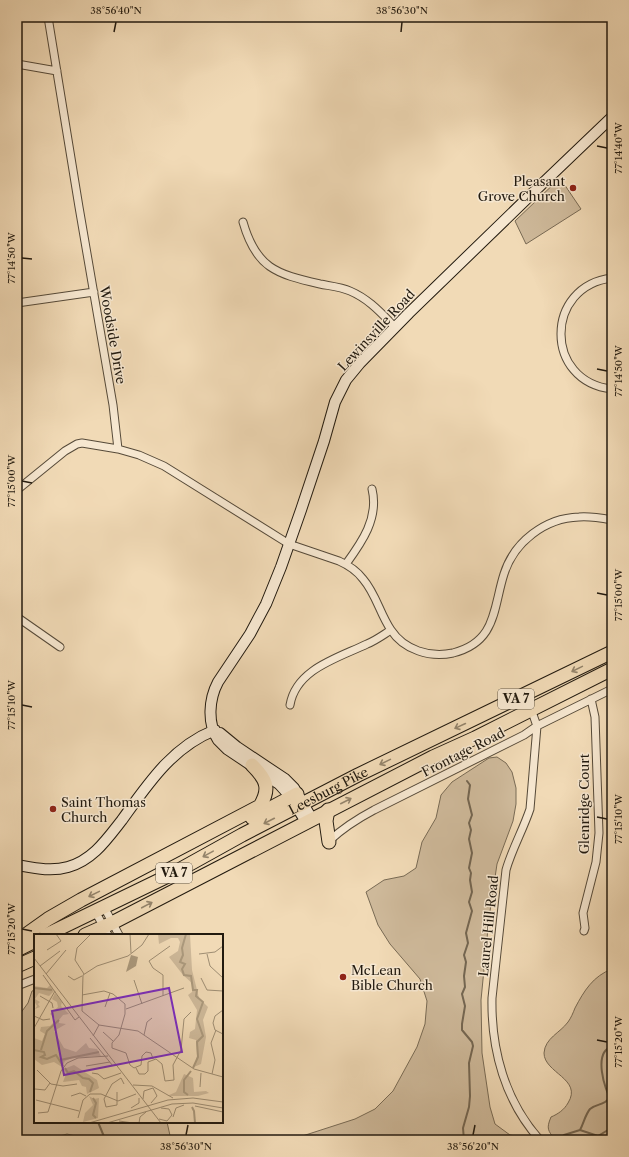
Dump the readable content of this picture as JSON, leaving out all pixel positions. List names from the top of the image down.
{
  "streets": {
    "highway": ["VA 7", "Leesburg Pike"],
    "main road": ["Lewinsville Road"],
    "street": [
      "Woodside Drive",
      "Frontage Road",
      "Glenridge Court",
      "Laurel Hill Road"
    ]
  },
  "crossings": [
    ["Lewinsville Road", "Leesburg Pike"],
    ["Frontage Road", "Glenridge Court"],
    ["Frontage Road", "Laurel Hill Road"],
    ["Leesburg Pike", "Laurel Hill Road"]
  ],
  "places": ["Pleasant Grove Church", "Saint Thomas Church", "McLean Bible Church"],
  "coordinates": [
    "38°56'40\"N",
    "38°56'30\"N",
    "77°14'40\"W",
    "77°14'50\"W",
    "77°15'00\"W",
    "77°15'10\"W",
    "77°15'20\"W",
    "38°56'20\"N"
  ]
}
